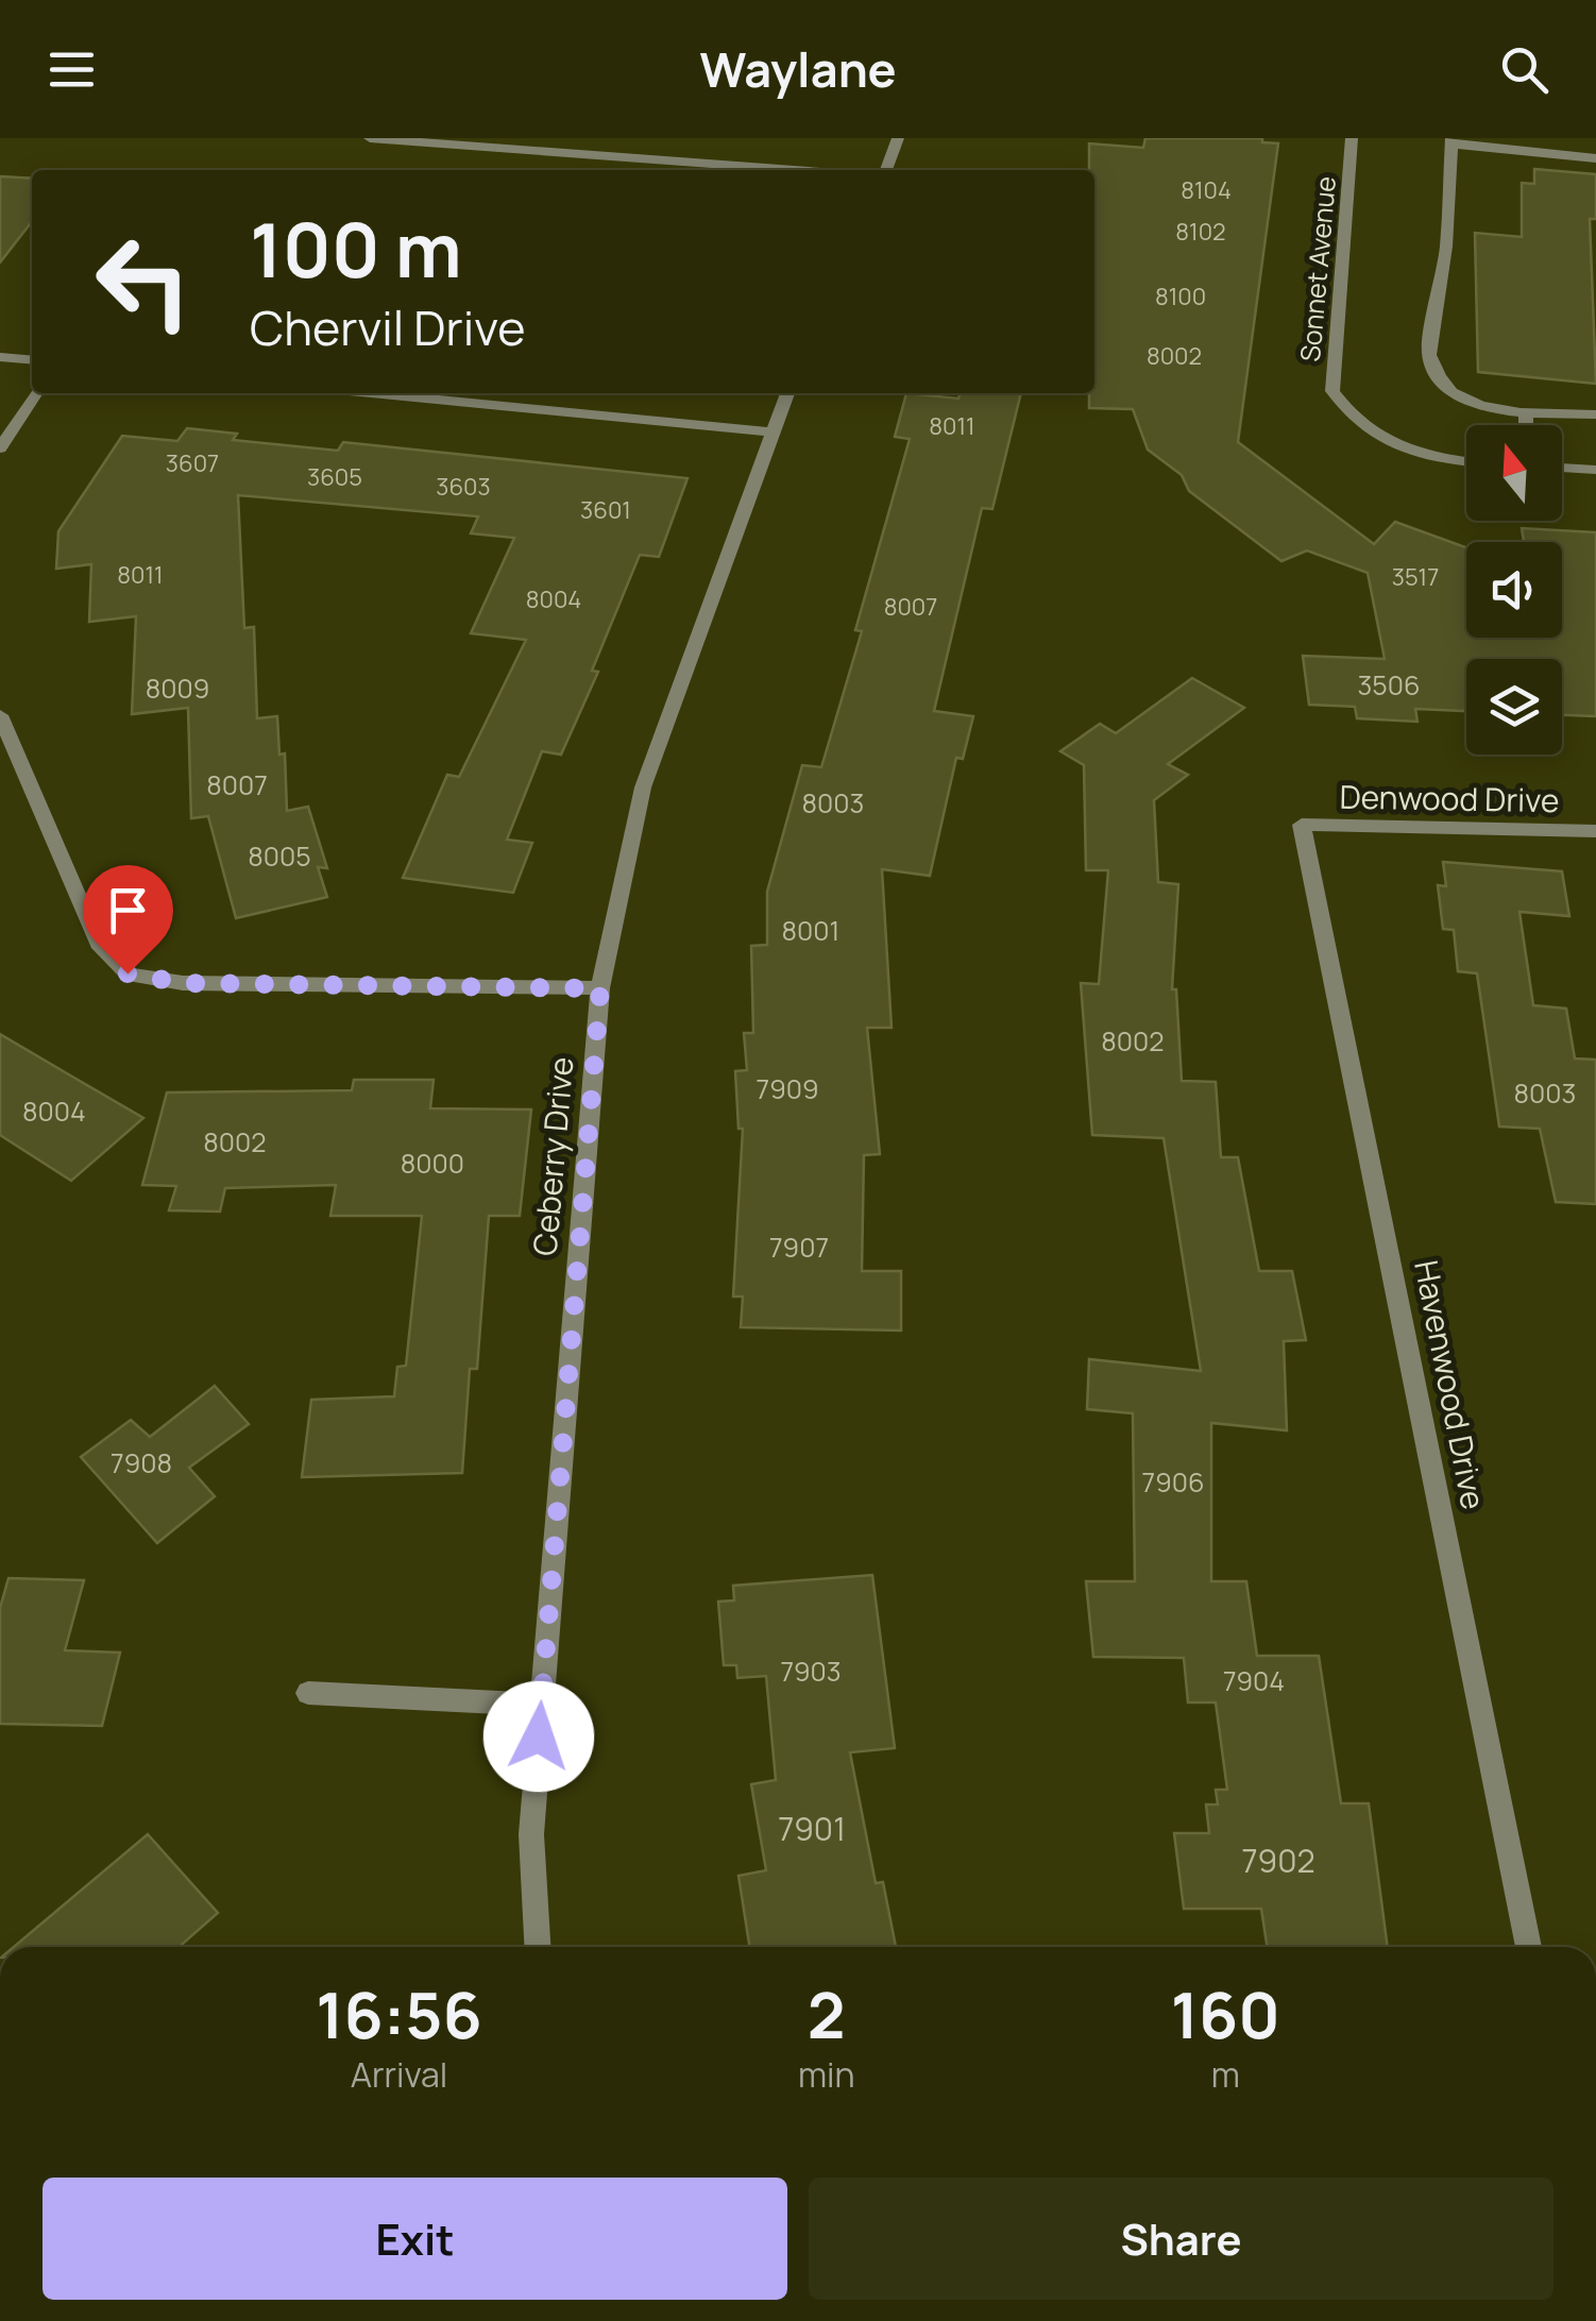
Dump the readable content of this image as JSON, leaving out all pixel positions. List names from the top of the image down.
{
  "streets": {
    "street": [
      "Sonnet Avenue",
      "Denwood Drive",
      "Ceberry Drive",
      "Havenwood Drive"
    ]
  },
  "crossings": [
    ["Denwood Drive", "Havenwood Drive"]
  ],
  "house_numbers": [
    "8104",
    "8102",
    "8100",
    "8002",
    "8011",
    "3607",
    "3605",
    "3603",
    "3601",
    "8011",
    "3517",
    "8004",
    "8007",
    "3506",
    "8009",
    "8007",
    "8003",
    "8005",
    "8001",
    "8002",
    "7909",
    "8003",
    "8004",
    "8002",
    "8000",
    "7907",
    "7908",
    "7906",
    "7903",
    "7904",
    "7901",
    "7902"
  ],
  "north": "top",
  "page": {
    "header": "Waylane",
    "turn": ["100 m", "Chervil Drive"],
    "eta": [
      "16:56",
      "Arrival",
      "2",
      "min",
      "160",
      "m"
    ],
    "buttons": ["Exit", "Share"]
  }
}
